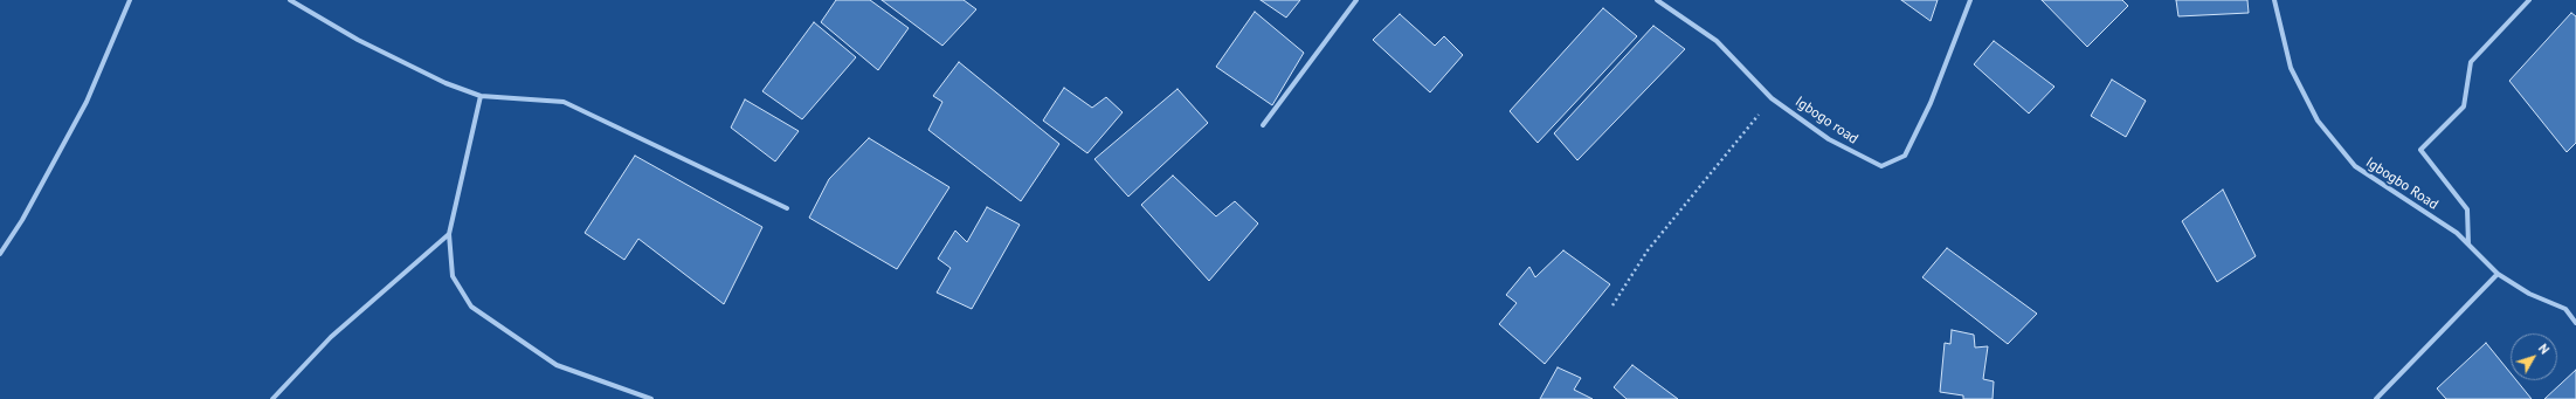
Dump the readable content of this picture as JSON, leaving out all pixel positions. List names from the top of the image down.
{
  "streets": {
    "street": ["Igbogo road", "Igbogbo Road"]
  },
  "north": "top right"
}
